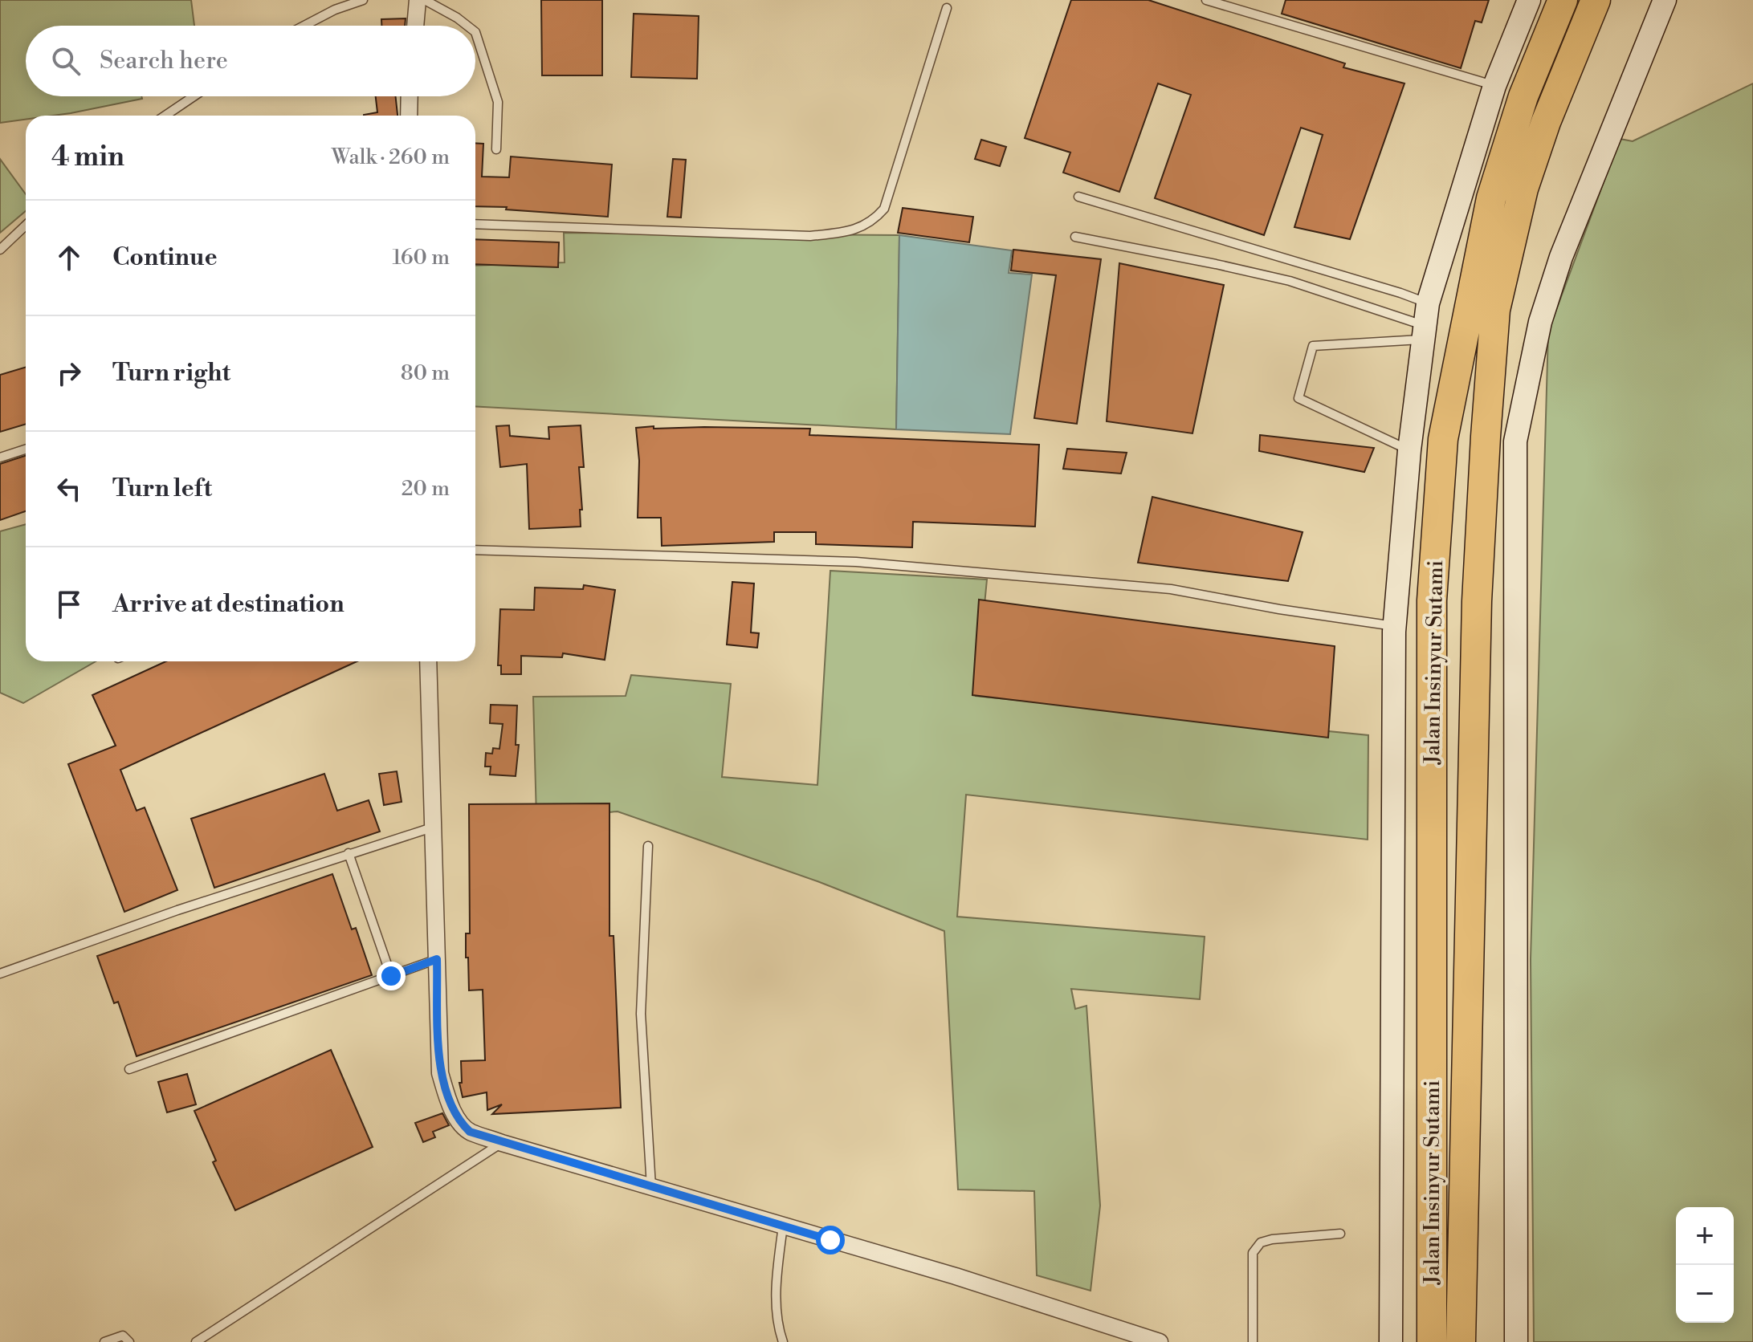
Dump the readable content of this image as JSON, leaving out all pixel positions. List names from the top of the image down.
{
  "streets": {
    "highway": ["Jalan Insinyur Sutami"]
  },
  "page": {
    "search": "Search here",
    "heading": ["4 min", "Walk · 260 m"],
    "list": [
      ["Continue", "160 m"],
      ["Turn right", "80 m"],
      ["Turn left", "20 m"],
      "Arrive at destination"
    ],
    "map_buttons": ["+", "−"]
  }
}
